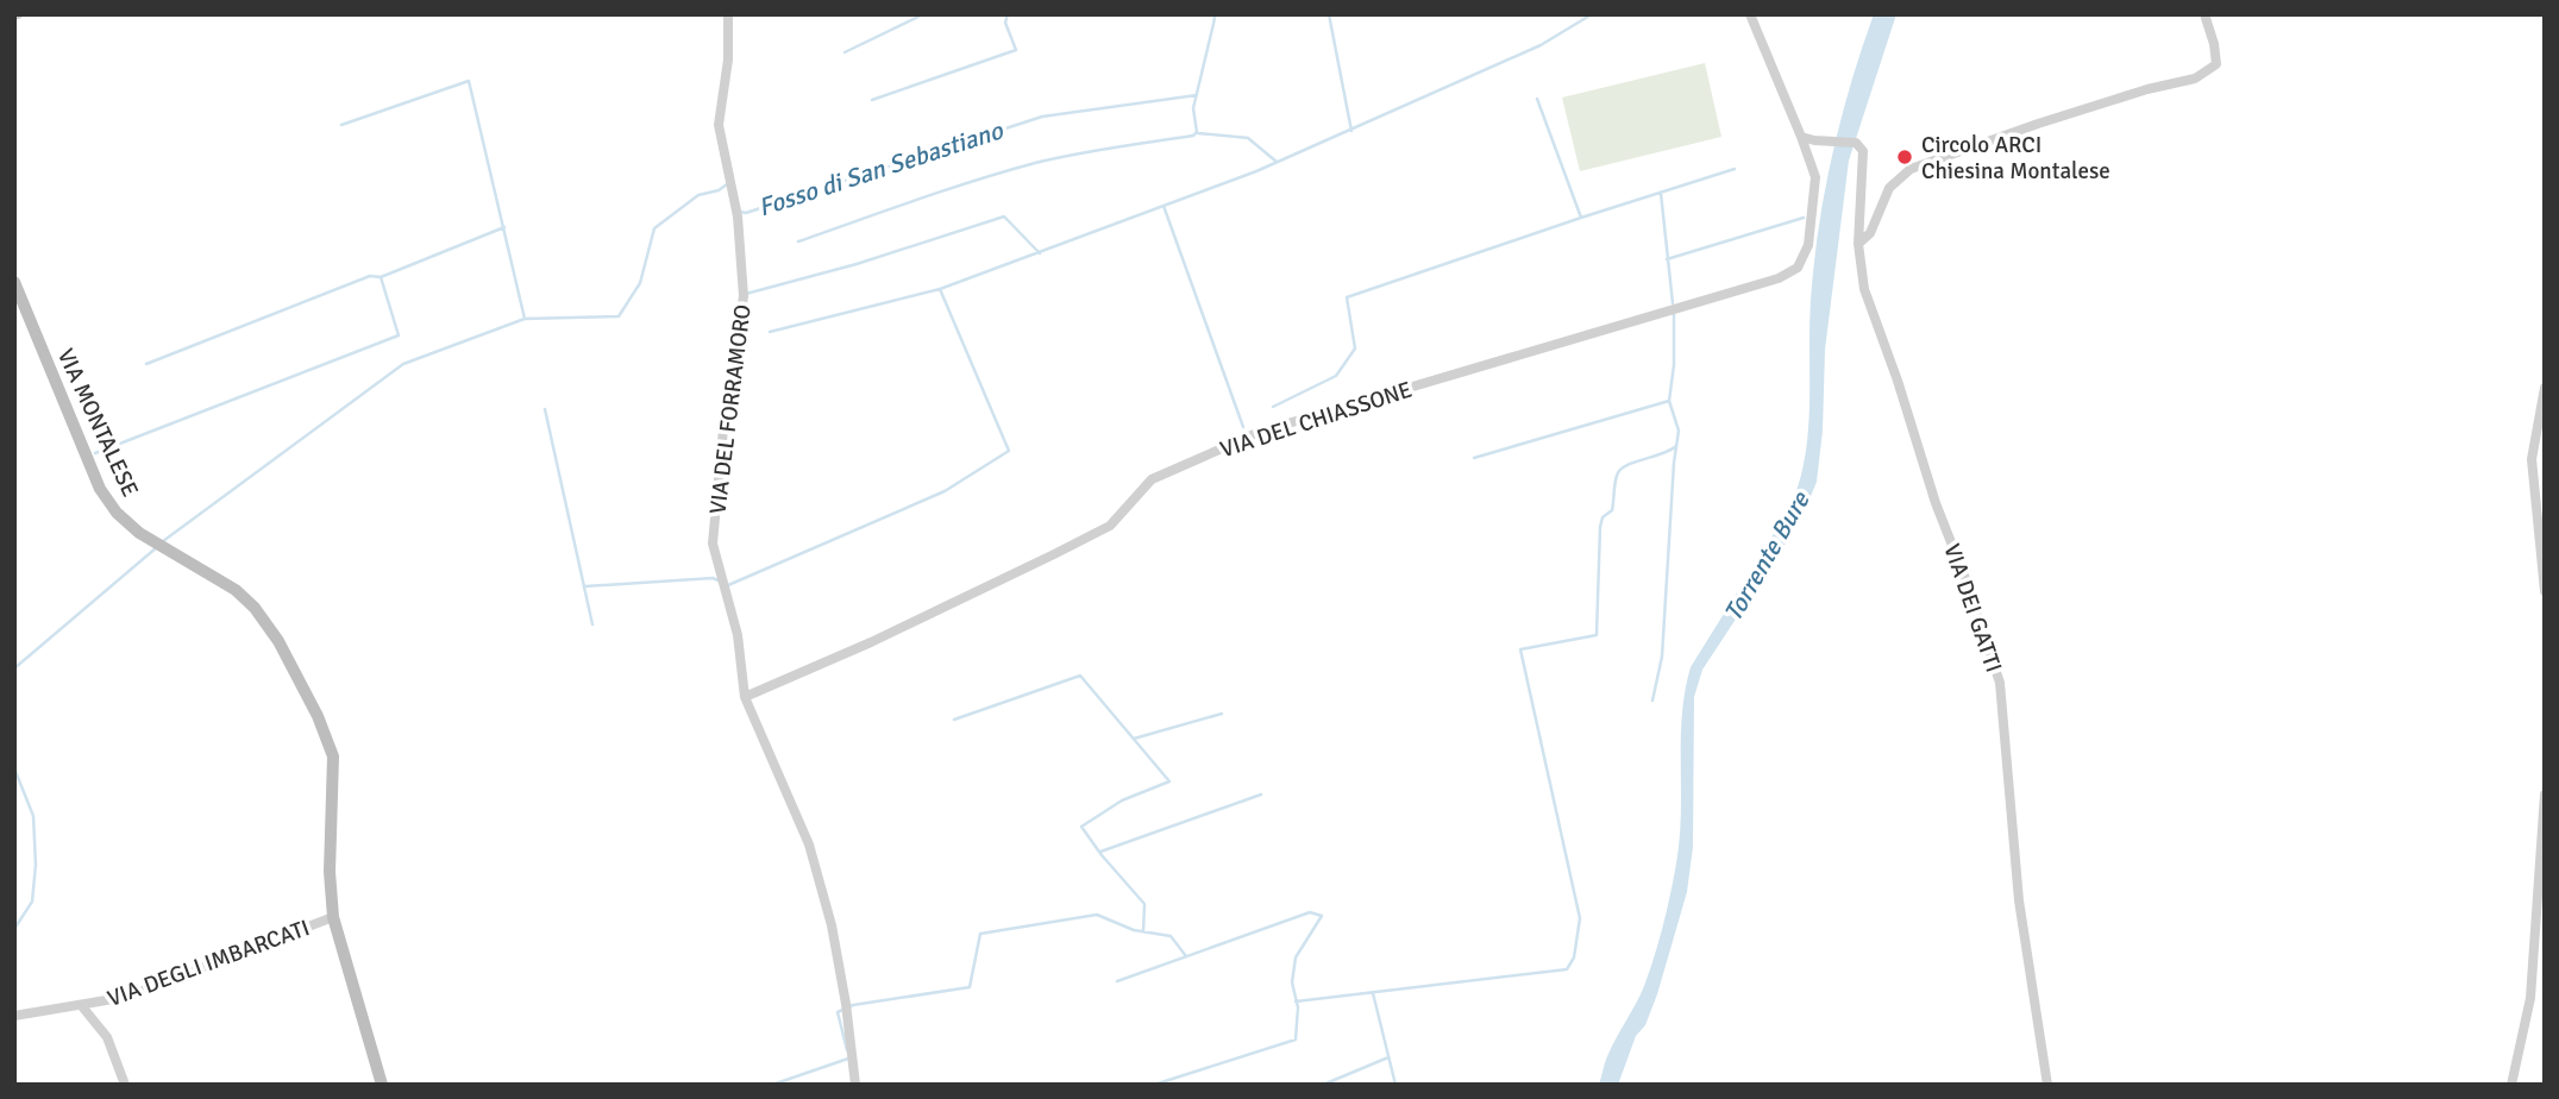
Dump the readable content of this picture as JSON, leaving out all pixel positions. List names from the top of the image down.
{
  "streets": {
    "main road": ["VIA MONTALESE"],
    "street": [
      "VIA DEL FORRAMORO",
      "VIA DEL CHIASSONE",
      "VIA DEI GATTI",
      "VIA DEGLI IMBARCATI"
    ]
  },
  "crossings": [
    ["VIA DEL FORRAMORO", "VIA DEL CHIASSONE"],
    ["VIA DEL CHIASSONE", "VIA DEI GATTI"],
    ["VIA MONTALESE", "VIA DEGLI IMBARCATI"]
  ],
  "water": ["Fosso di San Sebastiano", "Torrente Bure"],
  "places": ["Circolo ARCI Chiesina Montalese"]
}
